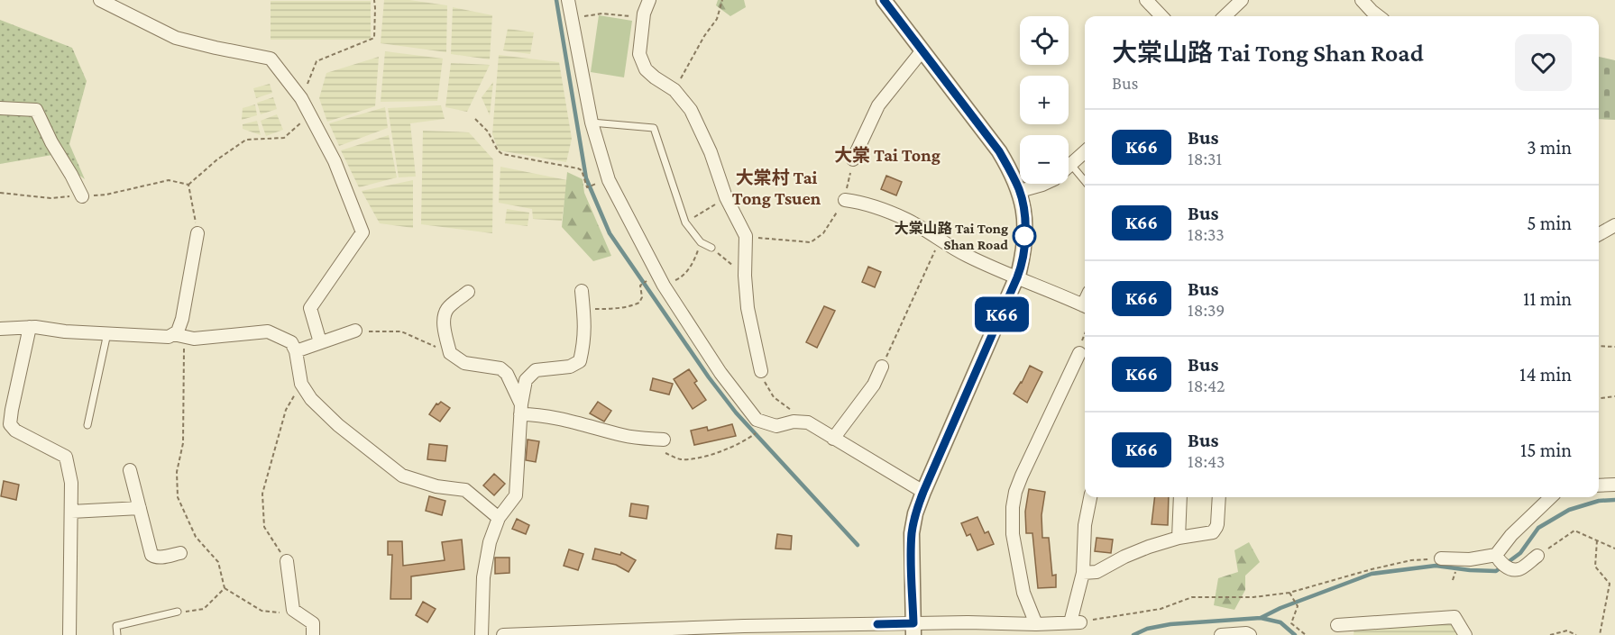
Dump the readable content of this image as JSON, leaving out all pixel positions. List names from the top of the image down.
{
  "districts": ["大棠 Tai Tong", "大棠村 Tai Tong Tsuen"],
  "places": ["大棠山路 Tai Tong Shan Road"],
  "lines": ["bus line K66"],
  "page": {
    "on_map": "K66",
    "map_buttons": ["+", "−"],
    "heading": ["大棠山路 Tai Tong Shan Road", "Bus"],
    "list": [
      {
        "mark": "K66",
        "name": "Bus",
        "note": "18:31",
        "value": "3 min"
      },
      {
        "mark": "K66",
        "name": "Bus",
        "note": "18:33",
        "value": "5 min"
      },
      {
        "mark": "K66",
        "name": "Bus",
        "note": "18:39",
        "value": "11 min"
      },
      {
        "mark": "K66",
        "name": "Bus",
        "note": "18:42",
        "value": "14 min"
      },
      {
        "mark": "K66",
        "name": "Bus",
        "note": "18:43",
        "value": "15 min"
      }
    ]
  }
}
